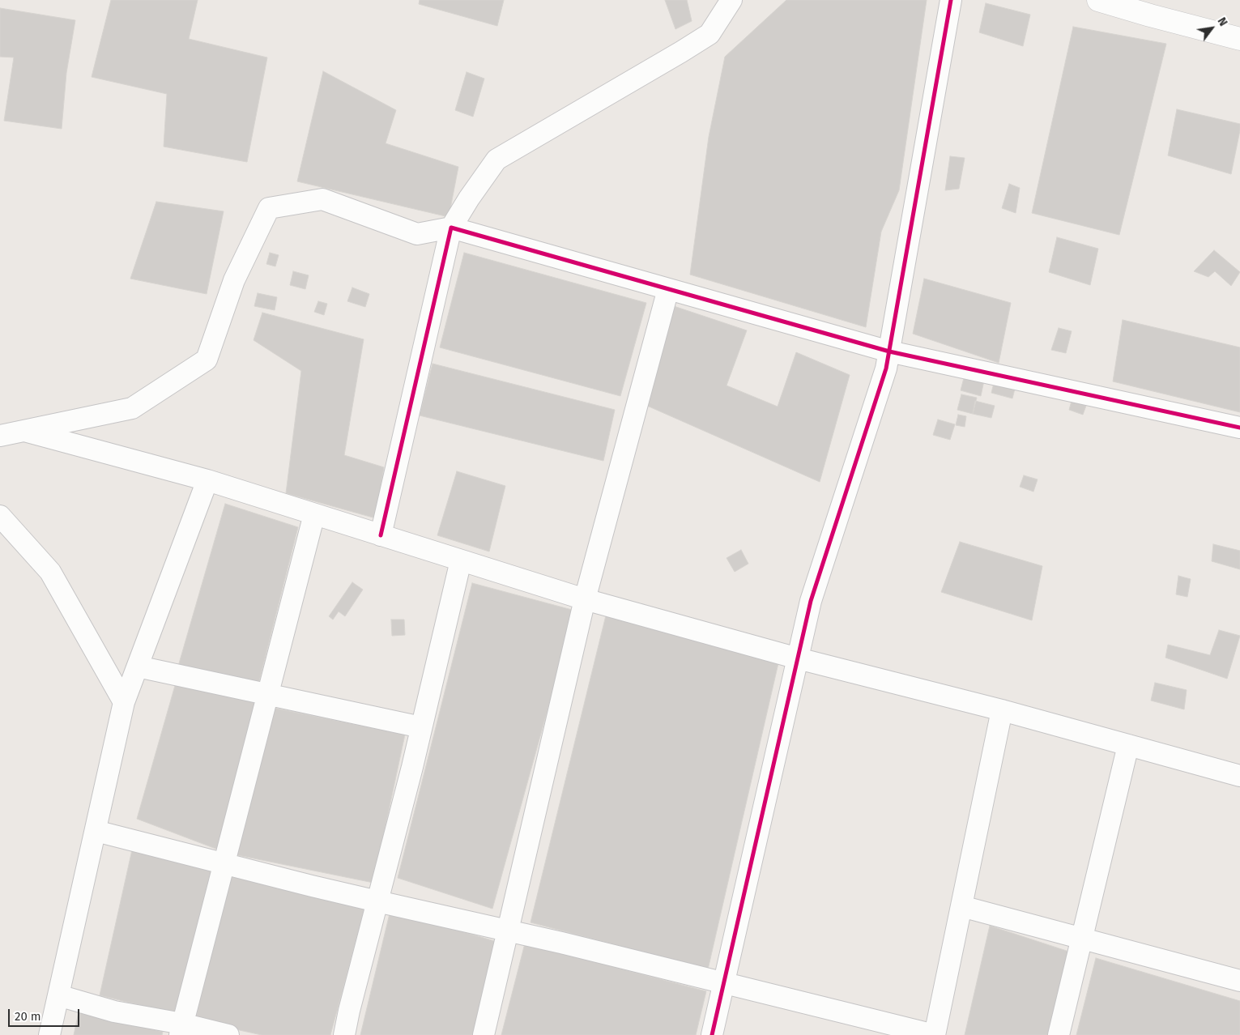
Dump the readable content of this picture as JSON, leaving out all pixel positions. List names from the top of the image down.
{
  "scale_bar": "20 m",
  "north": "top right"
}
